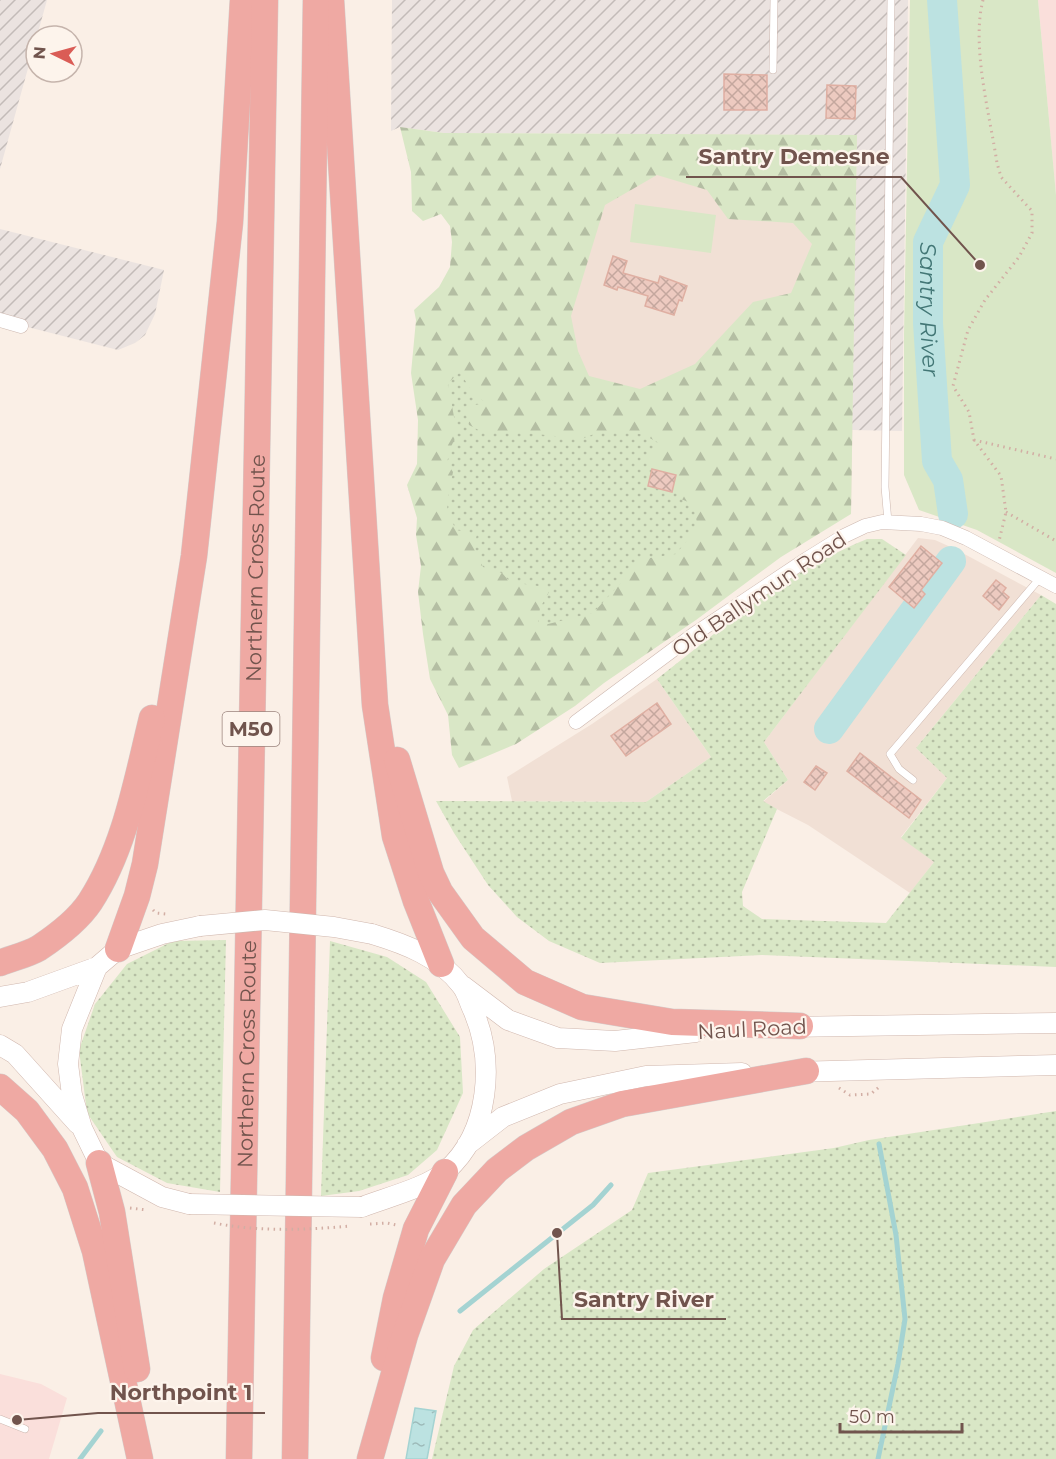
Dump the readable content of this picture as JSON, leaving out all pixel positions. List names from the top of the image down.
{
  "streets": {
    "highway": ["Northern Cross Route", "M50"],
    "main road": ["Naul Road"],
    "street": ["Old Ballymun Road"]
  },
  "water": ["Santry River"],
  "places": ["Santry Demesne", "Santry River", "Northpoint 1"],
  "scale_bar": "50 m",
  "north": "left"
}
